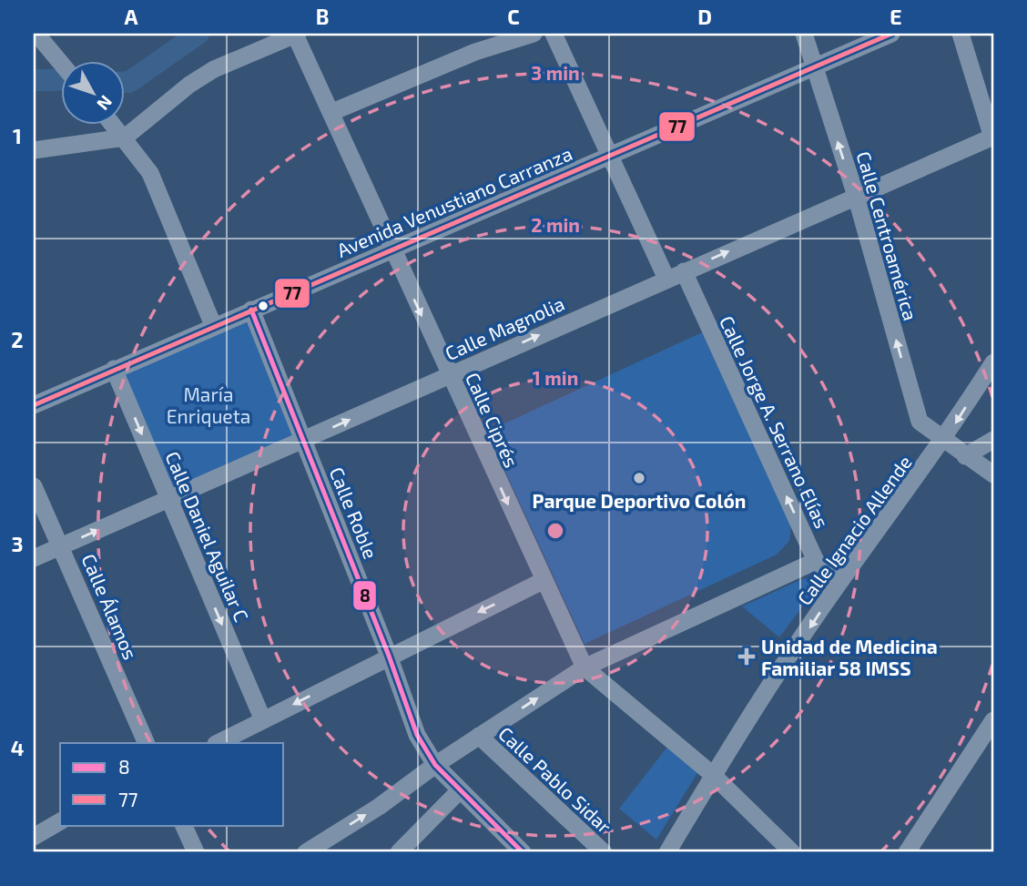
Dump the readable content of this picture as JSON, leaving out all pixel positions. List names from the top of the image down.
{
  "streets": {
    "street": [
      "Avenida Venustiano Carranza",
      "Calle Centroamérica",
      "Calle Magnolia",
      "Calle Ciprés",
      "Calle Jorge A. Serrano Elías",
      "Calle Roble",
      "Calle Ignacio Allende",
      "Calle Daniel Aguilar C",
      "Calle Álamos",
      "Calle Pablo Sidar"
    ]
  },
  "crossings": [
    ["Avenida Venustiano Carranza", "Calle Centroamérica"],
    ["Avenida Venustiano Carranza", "Calle Ciprés"],
    ["Avenida Venustiano Carranza", "Calle Roble"],
    ["Avenida Venustiano Carranza", "Calle Daniel Aguilar C"],
    ["Calle Centroamérica", "Calle Magnolia"],
    ["Calle Centroamérica", "Calle Ignacio Allende"],
    ["Calle Magnolia", "Calle Ciprés"],
    ["Calle Magnolia", "Calle Jorge A. Serrano Elías"],
    ["Calle Magnolia", "Calle Roble"],
    ["Calle Magnolia", "Calle Daniel Aguilar C"],
    ["Calle Magnolia", "Calle Álamos"],
    ["Calle Ciprés", "Calle Ignacio Allende"],
    ["Calle Jorge A. Serrano Elías", "Calle Ignacio Allende"]
  ],
  "one_way": [
    "Calle Centroamérica",
    "Calle Magnolia",
    "Calle Ciprés",
    "Calle Jorge A. Serrano Elías",
    "Calle Ignacio Allende",
    "Calle Daniel Aguilar C"
  ],
  "parks": ["María Enriqueta"],
  "places": {
    "other": ["Parque Deportivo Colón"],
    "health": ["Unidad de Medicina Familiar 58 IMSS"]
  },
  "lines": ["transit line 77", "transit line 8"],
  "legend": ["8", "77"],
  "north": "bottom right",
  "grid": {
    "columns": [
      "A",
      "B",
      "C",
      "D",
      "E"
    ],
    "rows": [
      "1",
      "2",
      "3",
      "4"
    ]
  },
  "rings": ["3 min", "2 min", "1 min"]
}
